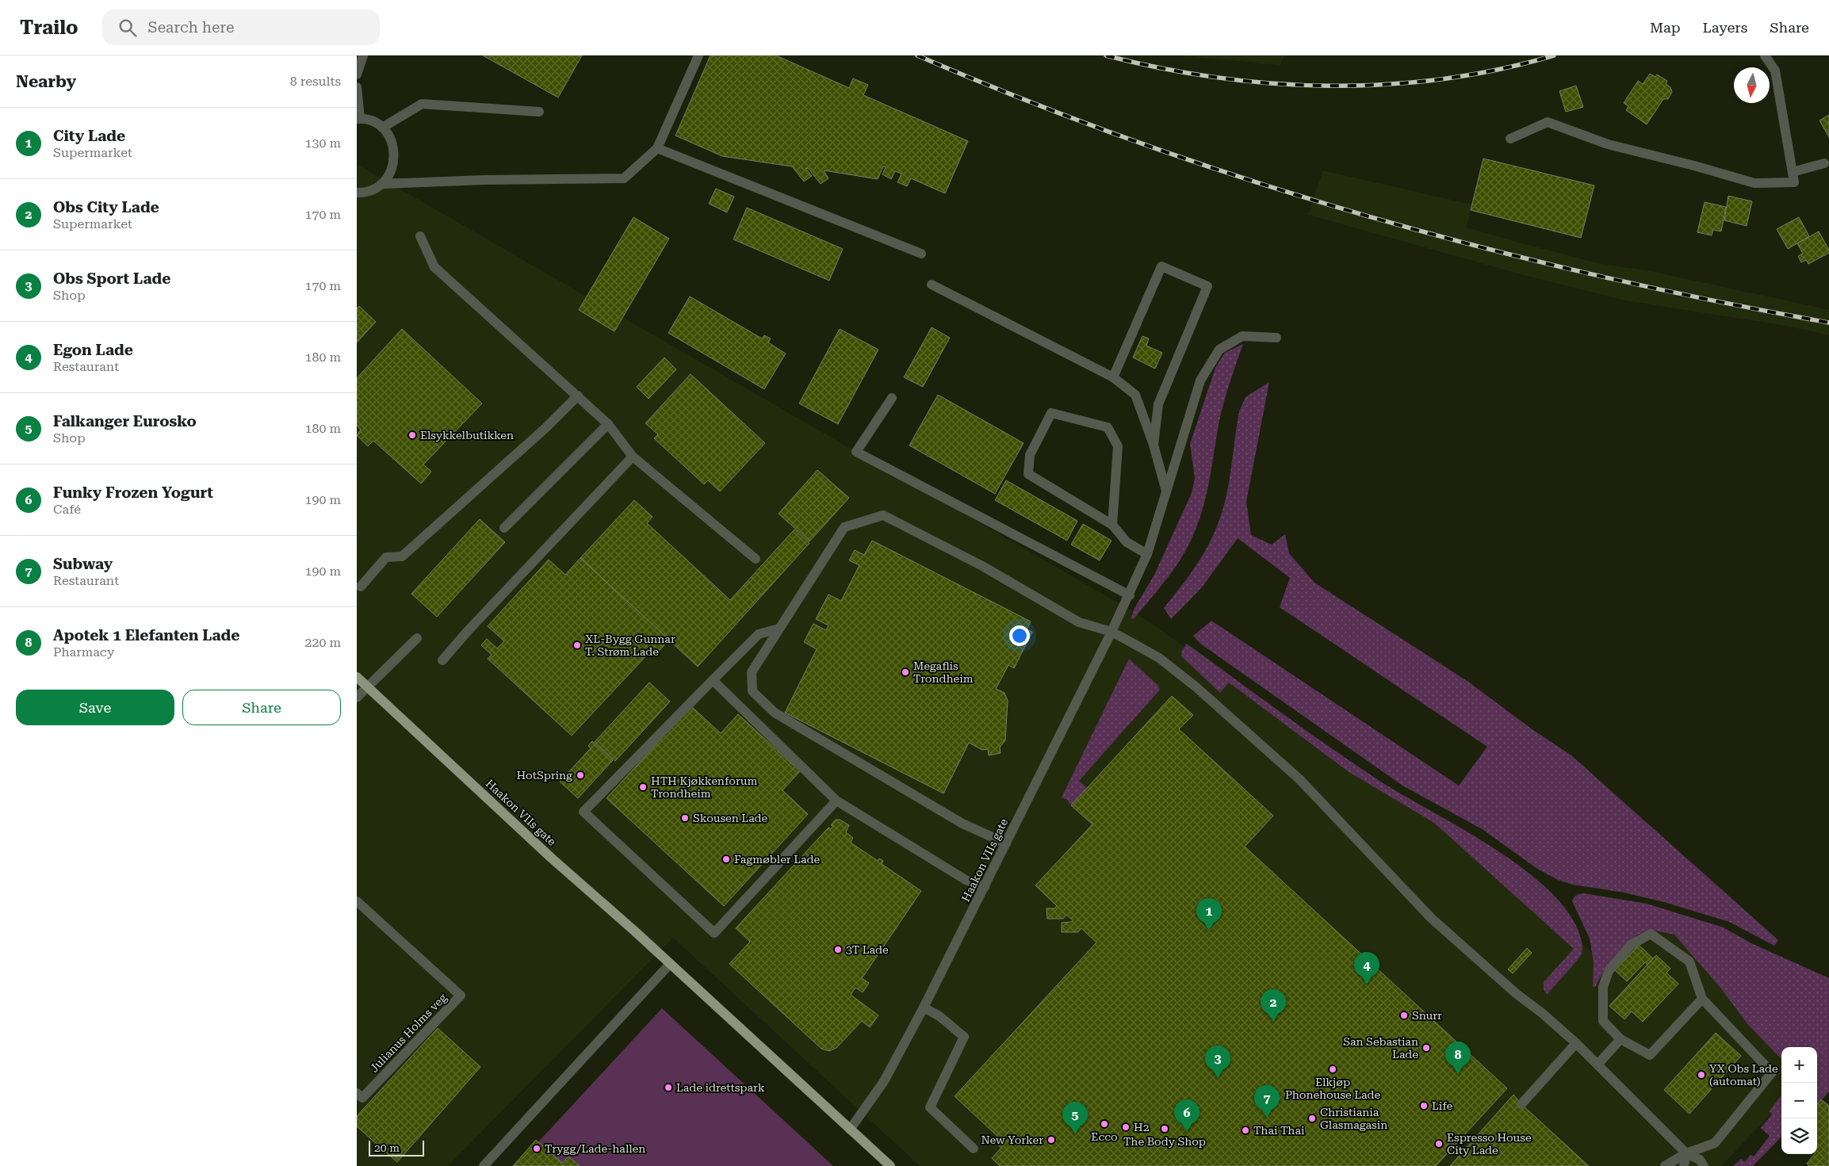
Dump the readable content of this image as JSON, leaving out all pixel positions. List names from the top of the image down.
{
  "streets": {
    "main road": ["Haakon VIIs gate"],
    "street": ["Julianus Holms veg"]
  },
  "places": [
    "Elsykkelbutikken",
    "XL-Bygg Gunnar T. Strøm Lade",
    "Megaflis Trondheim",
    "HotSpring",
    "HTH Kjøkkenforum Trondheim",
    "Skousen Lade",
    "Fagmøbler Lade",
    "3T Lade",
    "Snurr",
    "San Sebastian Lade",
    "Elkjøp Phonehouse Lade",
    "YX Obs Lade (automat)",
    "Lade idrettspark",
    "Life",
    "Christiania Glasmagasin",
    "Ecco",
    "H2",
    "The Body Shop",
    "Thai Thai",
    "New Yorker",
    "Espresso House City Lade",
    "Trygg/Lade-hallen"
  ],
  "scale_bar": "20 m",
  "north": "bottom",
  "page": {
    "header": "Trailo",
    "search": "Search here",
    "nav": ["Map", "Layers", "Share"],
    "heading": ["Nearby", "8 results"],
    "list": [
      {
        "mark": "1",
        "name": "City Lade",
        "note": "Supermarket",
        "value": "130 m"
      },
      {
        "mark": "2",
        "name": "Obs City Lade",
        "note": "Supermarket",
        "value": "170 m"
      },
      {
        "mark": "3",
        "name": "Obs Sport Lade",
        "note": "Shop",
        "value": "170 m"
      },
      {
        "mark": "4",
        "name": "Egon Lade",
        "note": "Restaurant",
        "value": "180 m"
      },
      {
        "mark": "5",
        "name": "Falkanger Eurosko",
        "note": "Shop",
        "value": "180 m"
      },
      {
        "mark": "6",
        "name": "Funky Frozen Yogurt",
        "note": "Café",
        "value": "190 m"
      },
      {
        "mark": "7",
        "name": "Subway",
        "note": "Restaurant",
        "value": "190 m"
      },
      {
        "mark": "8",
        "name": "Apotek 1 Elefanten Lade",
        "note": "Pharmacy",
        "value": "220 m"
      }
    ],
    "buttons": ["Save", "Share"],
    "pins": [
      "1",
      "4",
      "2",
      "8",
      "3",
      "7",
      "6",
      "5"
    ],
    "map_buttons": ["+", "−"],
    "scale": "20 m"
  }
}
